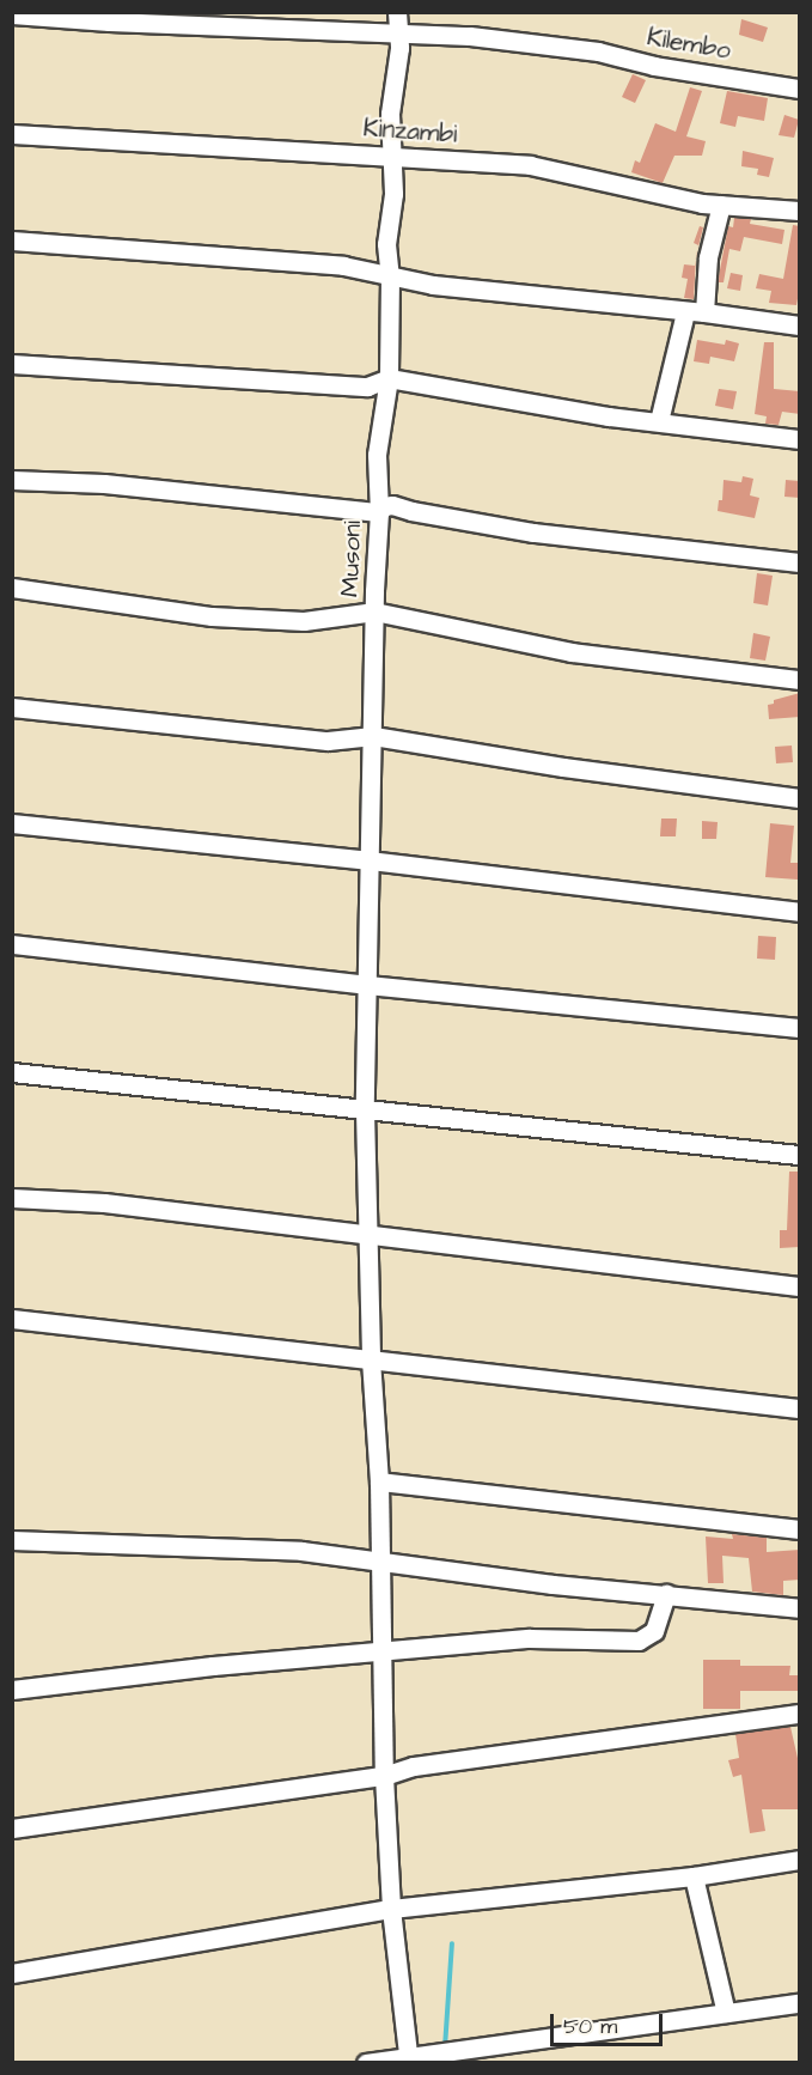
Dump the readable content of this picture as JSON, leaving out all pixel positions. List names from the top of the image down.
{
  "streets": {
    "street": ["Kilembo", "Kinzambi", "Musoni"]
  },
  "crossings": [
    ["Kilembo", "Musoni"],
    ["Kinzambi", "Musoni"]
  ],
  "scale_bar": "50 m"
}
